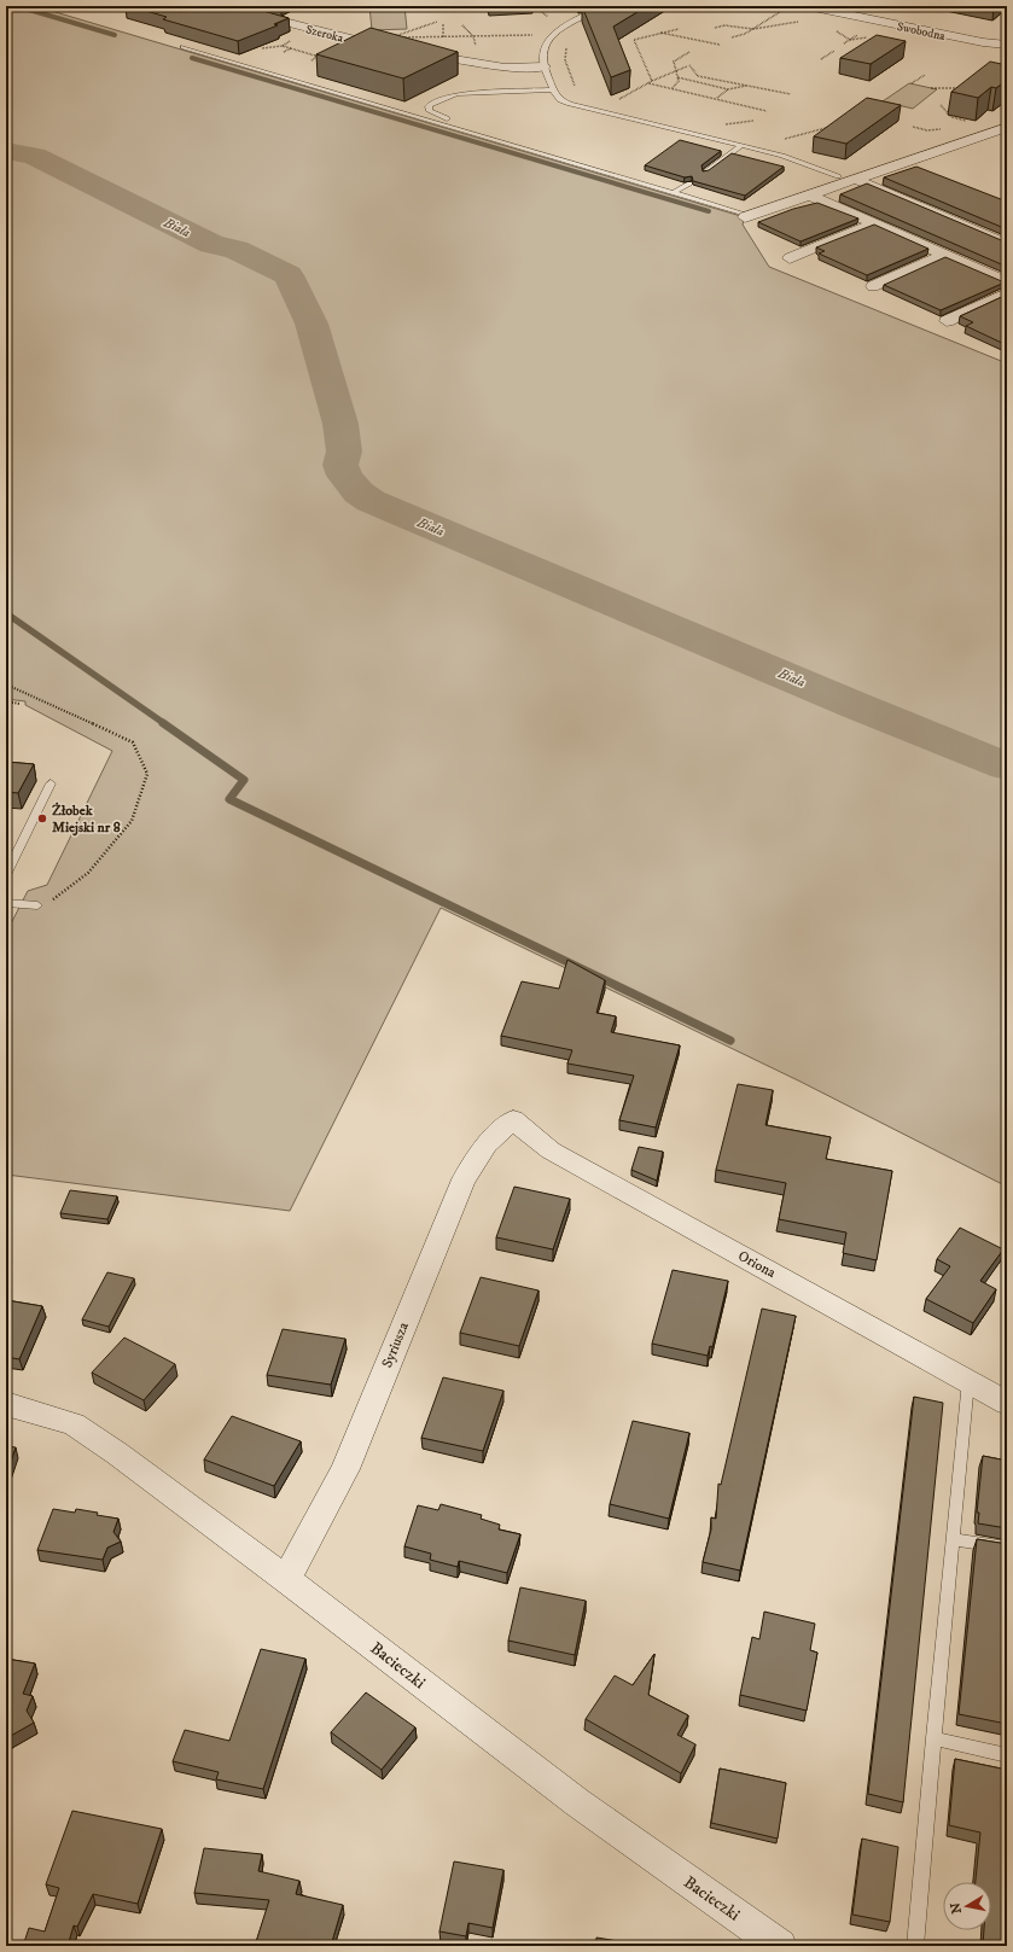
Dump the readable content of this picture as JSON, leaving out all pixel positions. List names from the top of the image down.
{
  "streets": {
    "street": [
      "Swobodna",
      "Szeroka",
      "Oriona",
      "Syriusza",
      "Bacieczki"
    ]
  },
  "crossings": [
    ["Oriona", "Syriusza"],
    ["Syriusza", "Bacieczki"]
  ],
  "water": ["Biała"],
  "places": ["Żłobek Miejski nr 8"],
  "north": "left"
}
